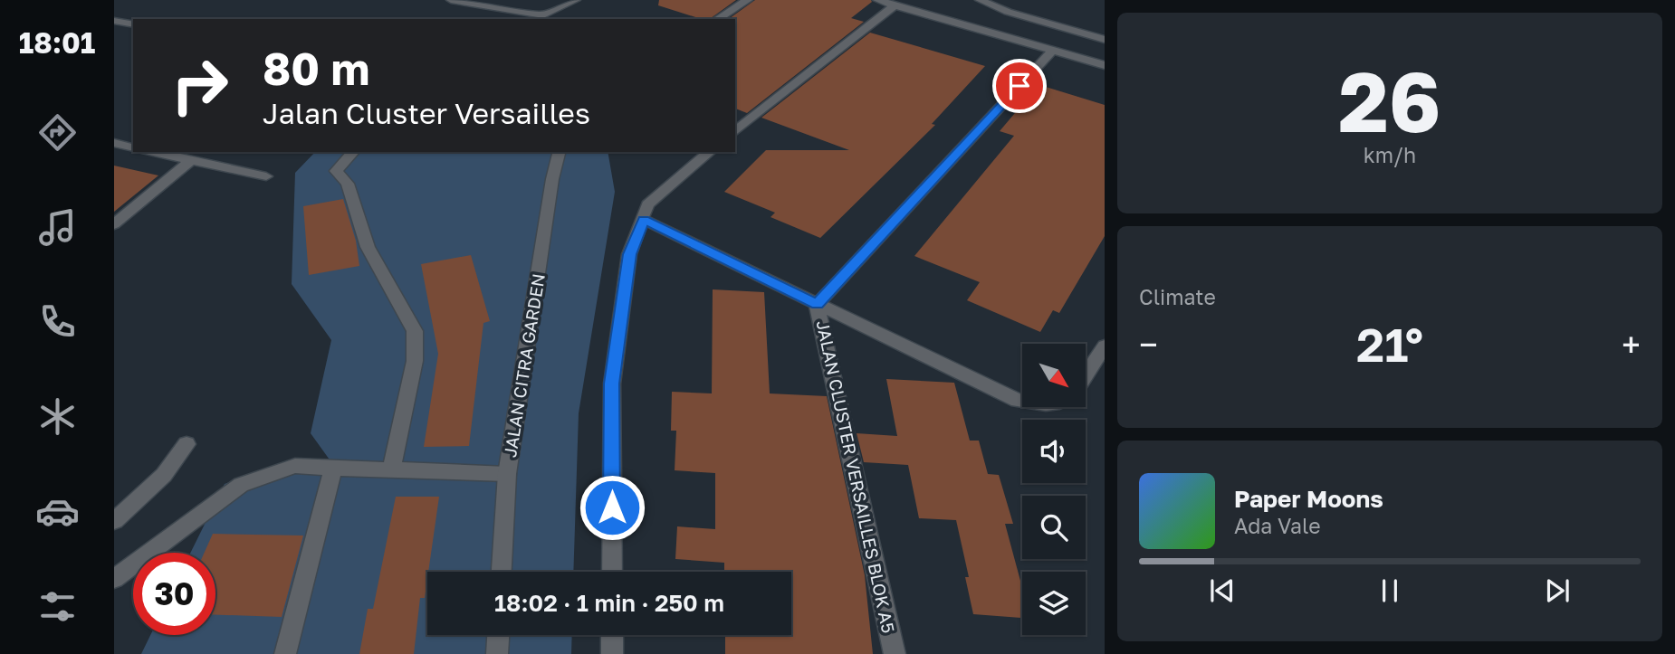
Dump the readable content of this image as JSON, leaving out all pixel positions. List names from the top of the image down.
{
  "streets": {
    "street": ["JALAN CITRA GARDEN", "JALAN CLUSTER VERSAILLES BLOK A5"]
  },
  "north": "bottom right",
  "page": {
    "tabs": "18:01",
    "tile": [
      ["26", "km/h"],
      "Climate"
    ],
    "turn": ["80 m", "Jalan Cluster Versailles"],
    "heat": ["−", "21°", "+"],
    "song": ["Paper Moons", "Ada Vale"],
    "limit": "30",
    "trip": "18:02 · 1 min · 250 m"
  }
}
